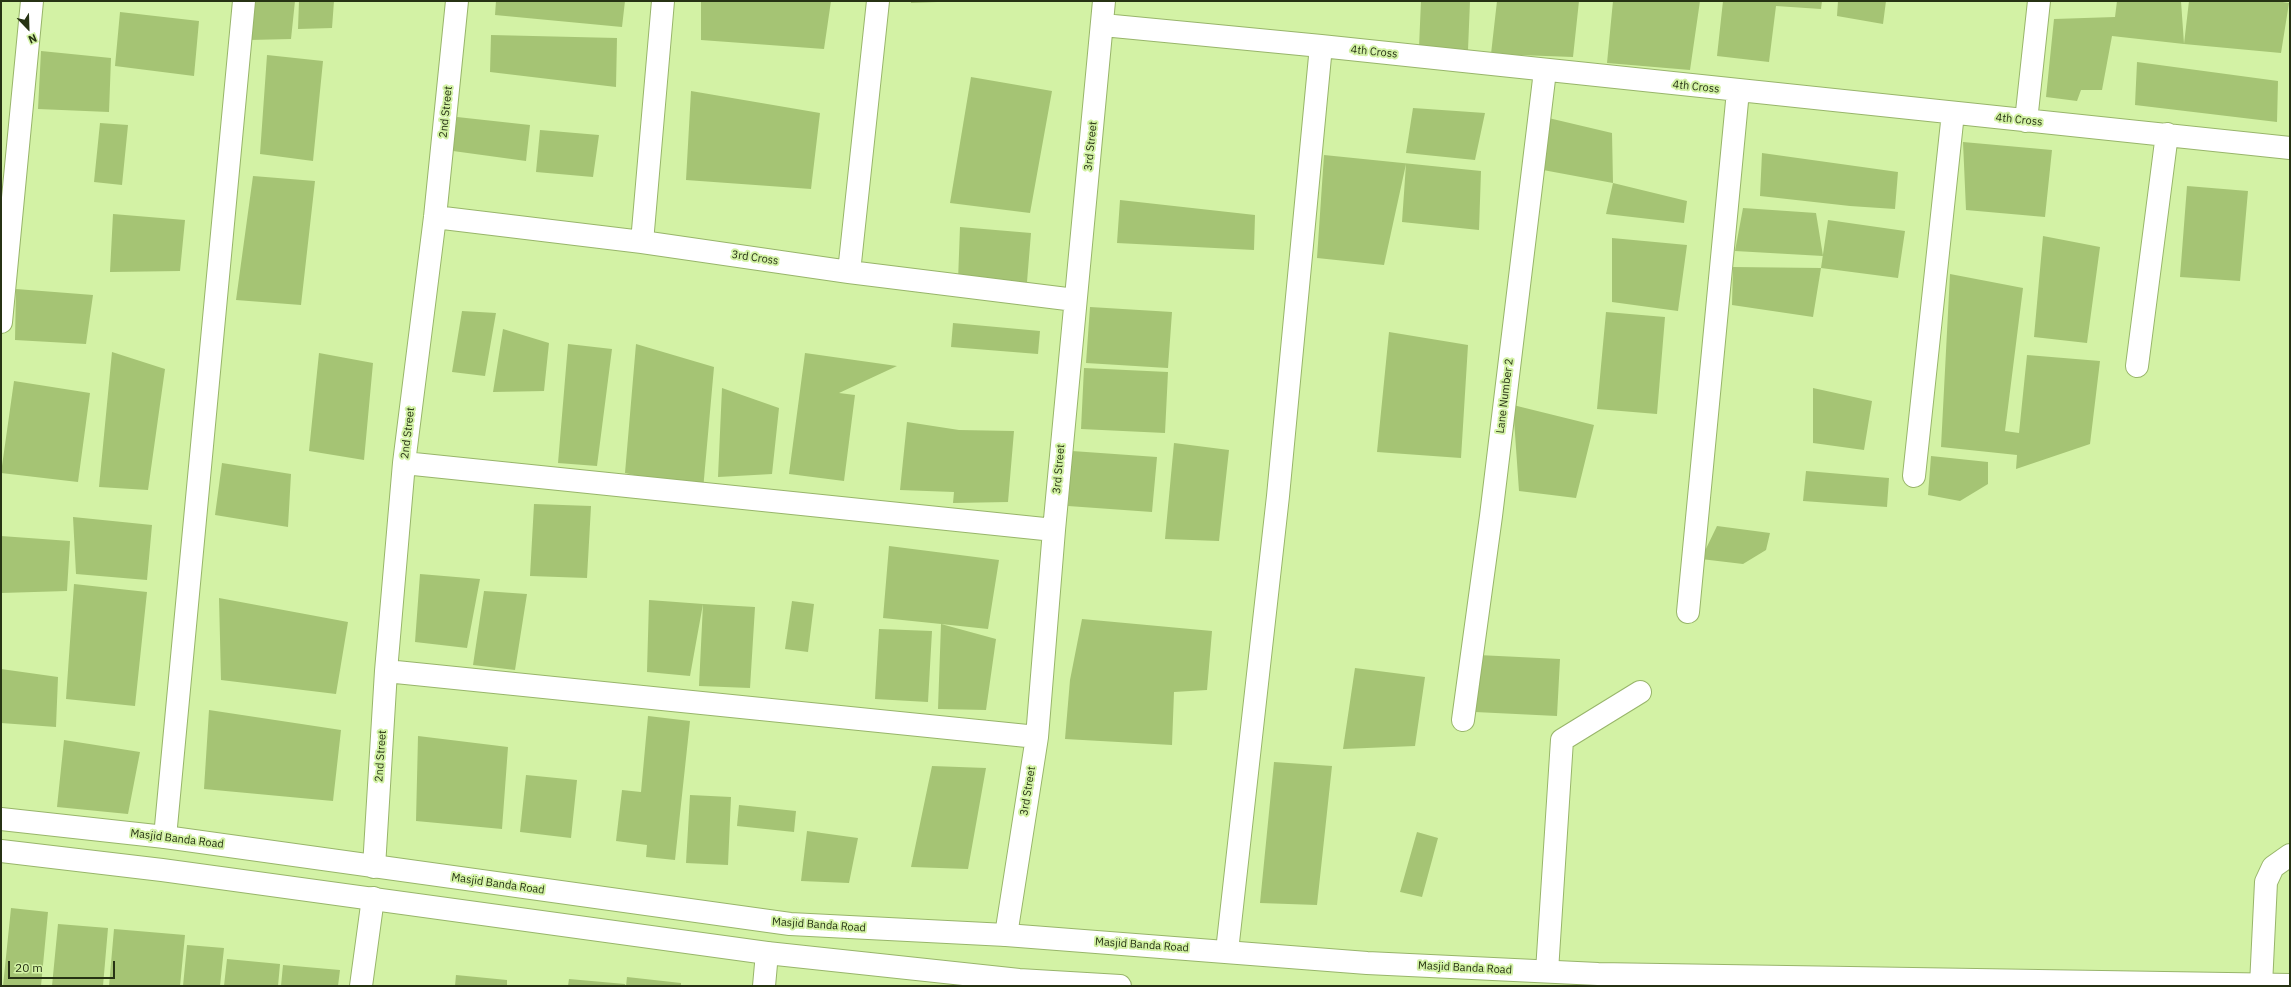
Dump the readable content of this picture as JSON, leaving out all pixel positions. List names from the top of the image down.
{
  "streets": {
    "street": [
      "4th Cross",
      "2nd Street",
      "3rd Street",
      "3rd Cross",
      "Lane Number 2",
      "Masjid Banda Road"
    ]
  },
  "crossings": [
    ["4th Cross", "3rd Street"],
    ["4th Cross", "Lane Number 2"],
    ["2nd Street", "3rd Cross"],
    ["2nd Street", "Masjid Banda Road"],
    ["3rd Street", "3rd Cross"],
    ["3rd Street", "Masjid Banda Road"]
  ],
  "scale_bar": "20 m",
  "north": "bottom right"
}
